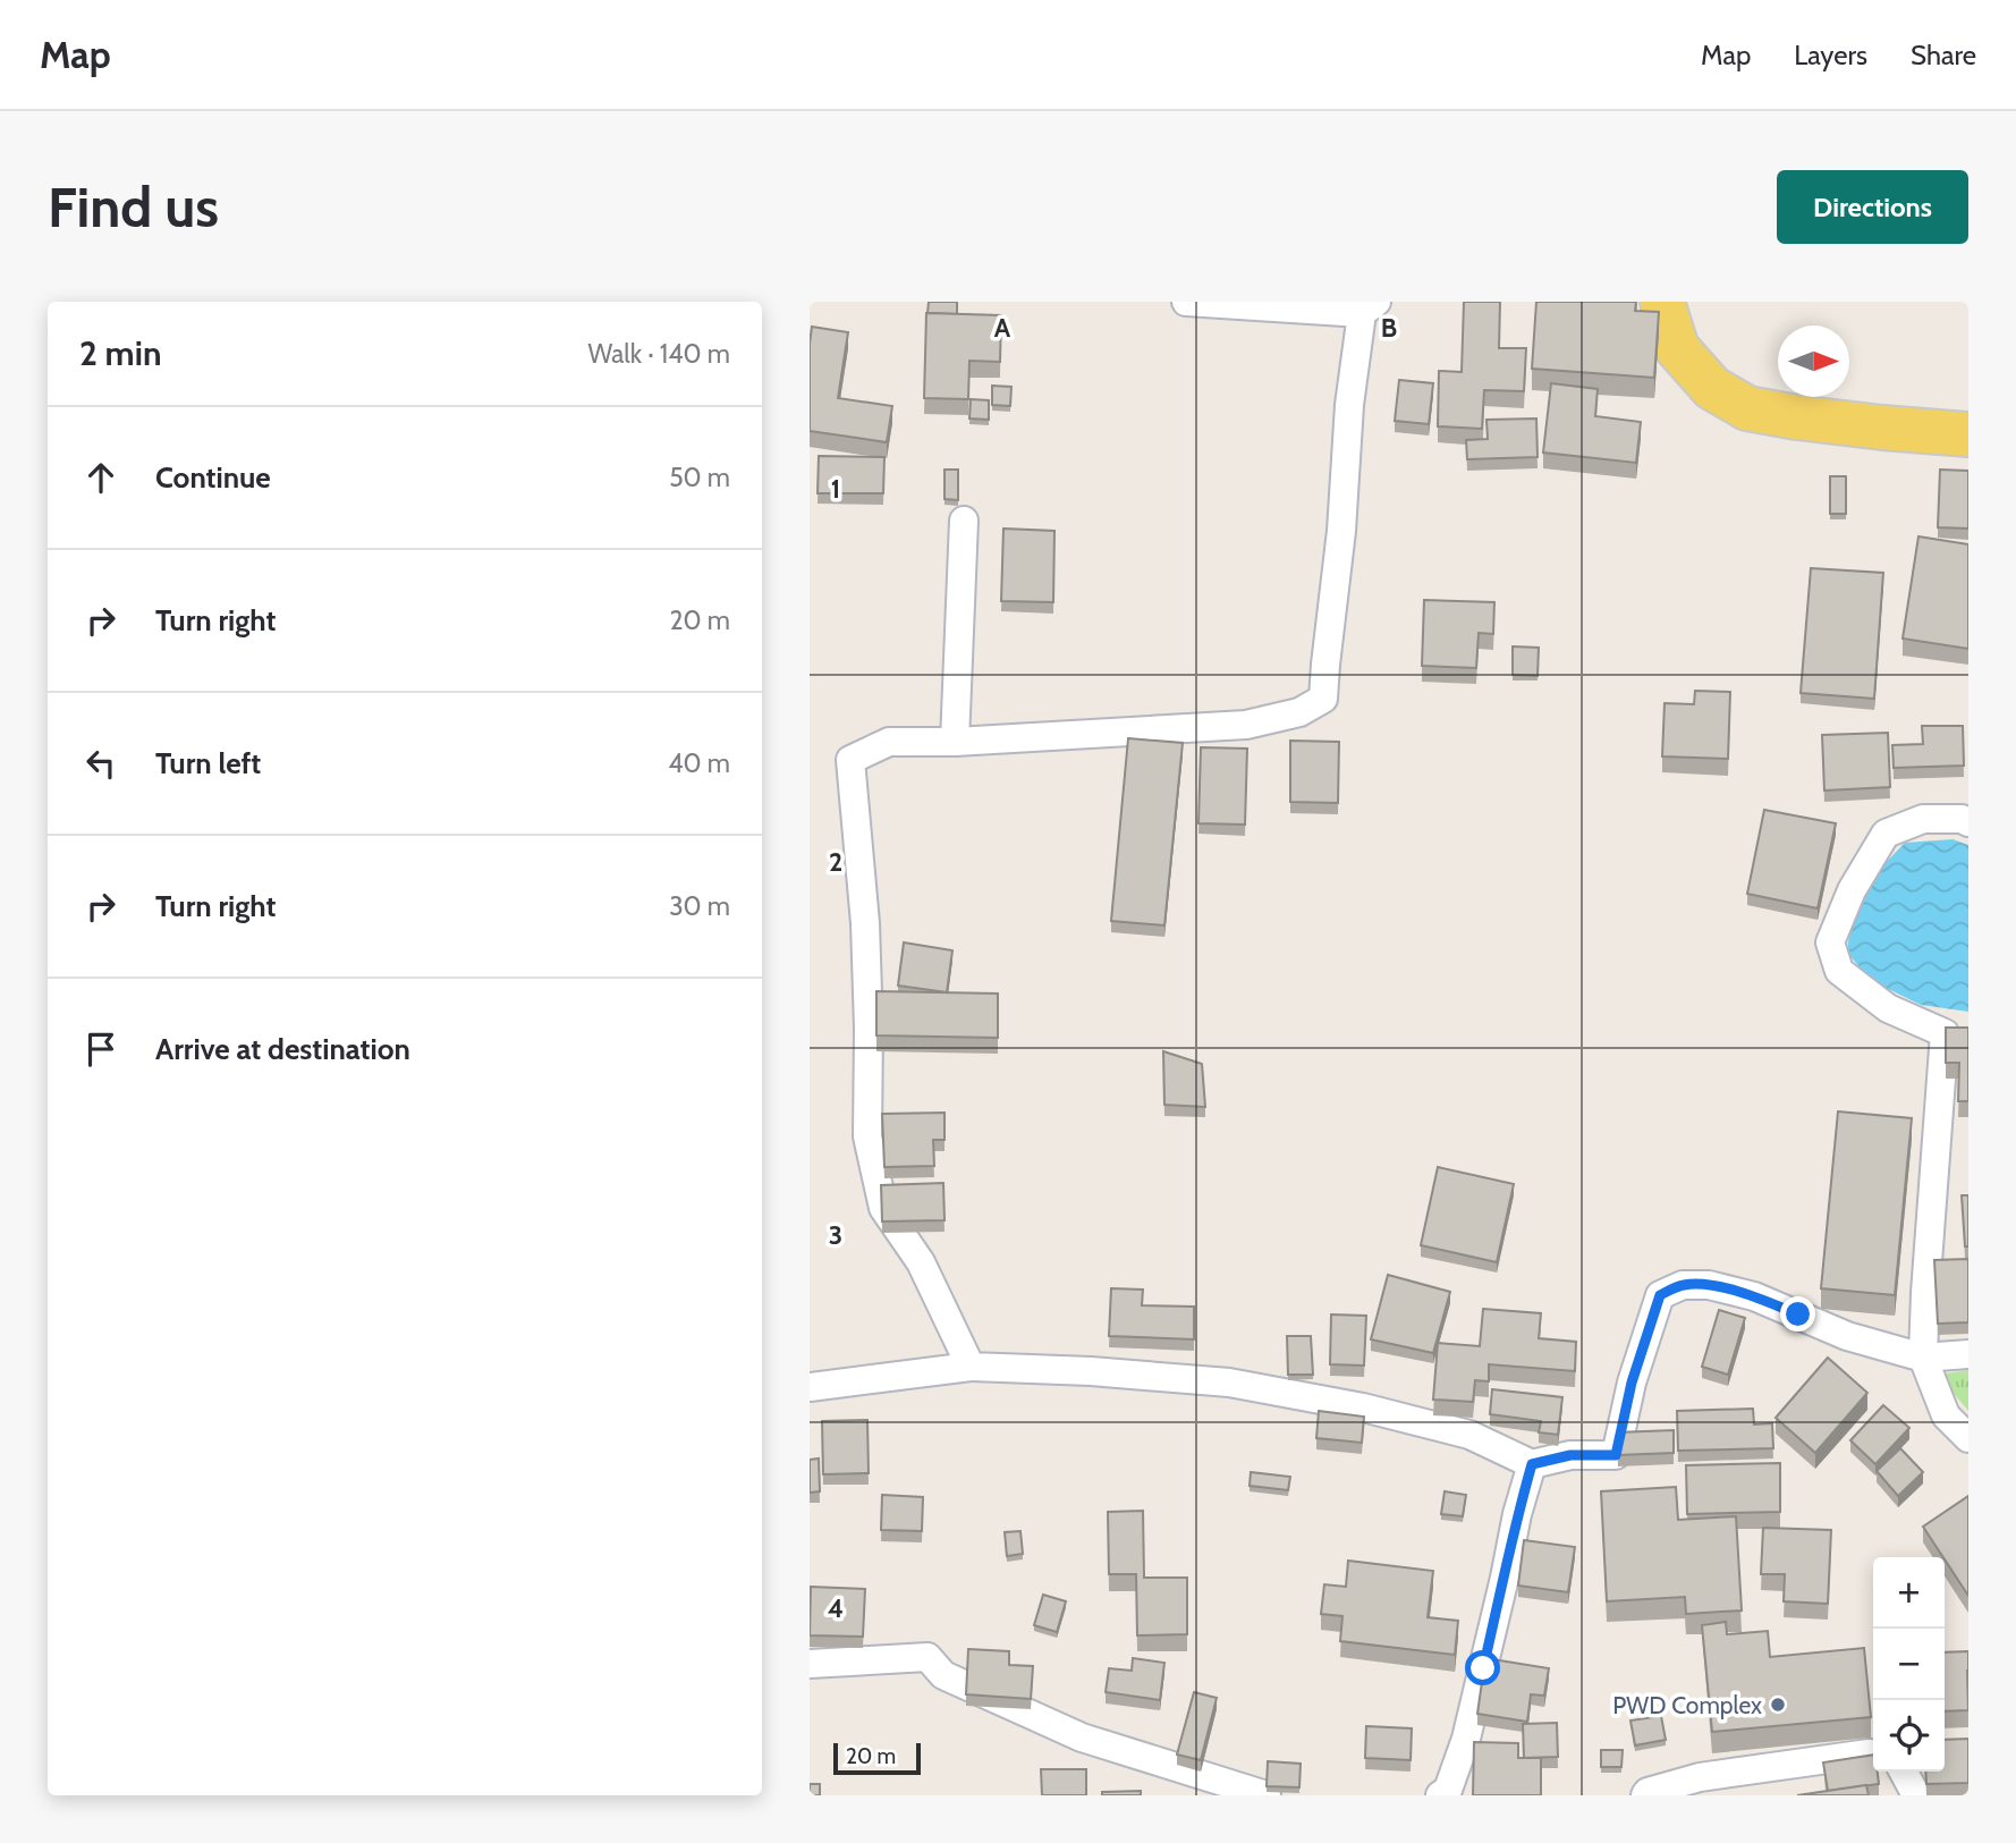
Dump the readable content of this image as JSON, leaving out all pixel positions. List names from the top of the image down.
{
  "places": ["PWD Complex"],
  "scale_bar": "20 m",
  "north": "right",
  "page": {
    "header": "Map",
    "nav": ["Map", "Layers", "Share"],
    "buttons": "Directions",
    "title": "Find us",
    "heading": ["2 min", "Walk · 140 m"],
    "list": [
      ["Continue", "50 m"],
      ["Turn right", "20 m"],
      ["Turn left", "40 m"],
      ["Turn right", "30 m"],
      "Arrive at destination"
    ],
    "map_buttons": ["+", "−"],
    "scale": "20 m"
  },
  "grid": {
    "columns": ["A", "B"],
    "rows": [
      "1",
      "2",
      "3",
      "4"
    ]
  }
}
